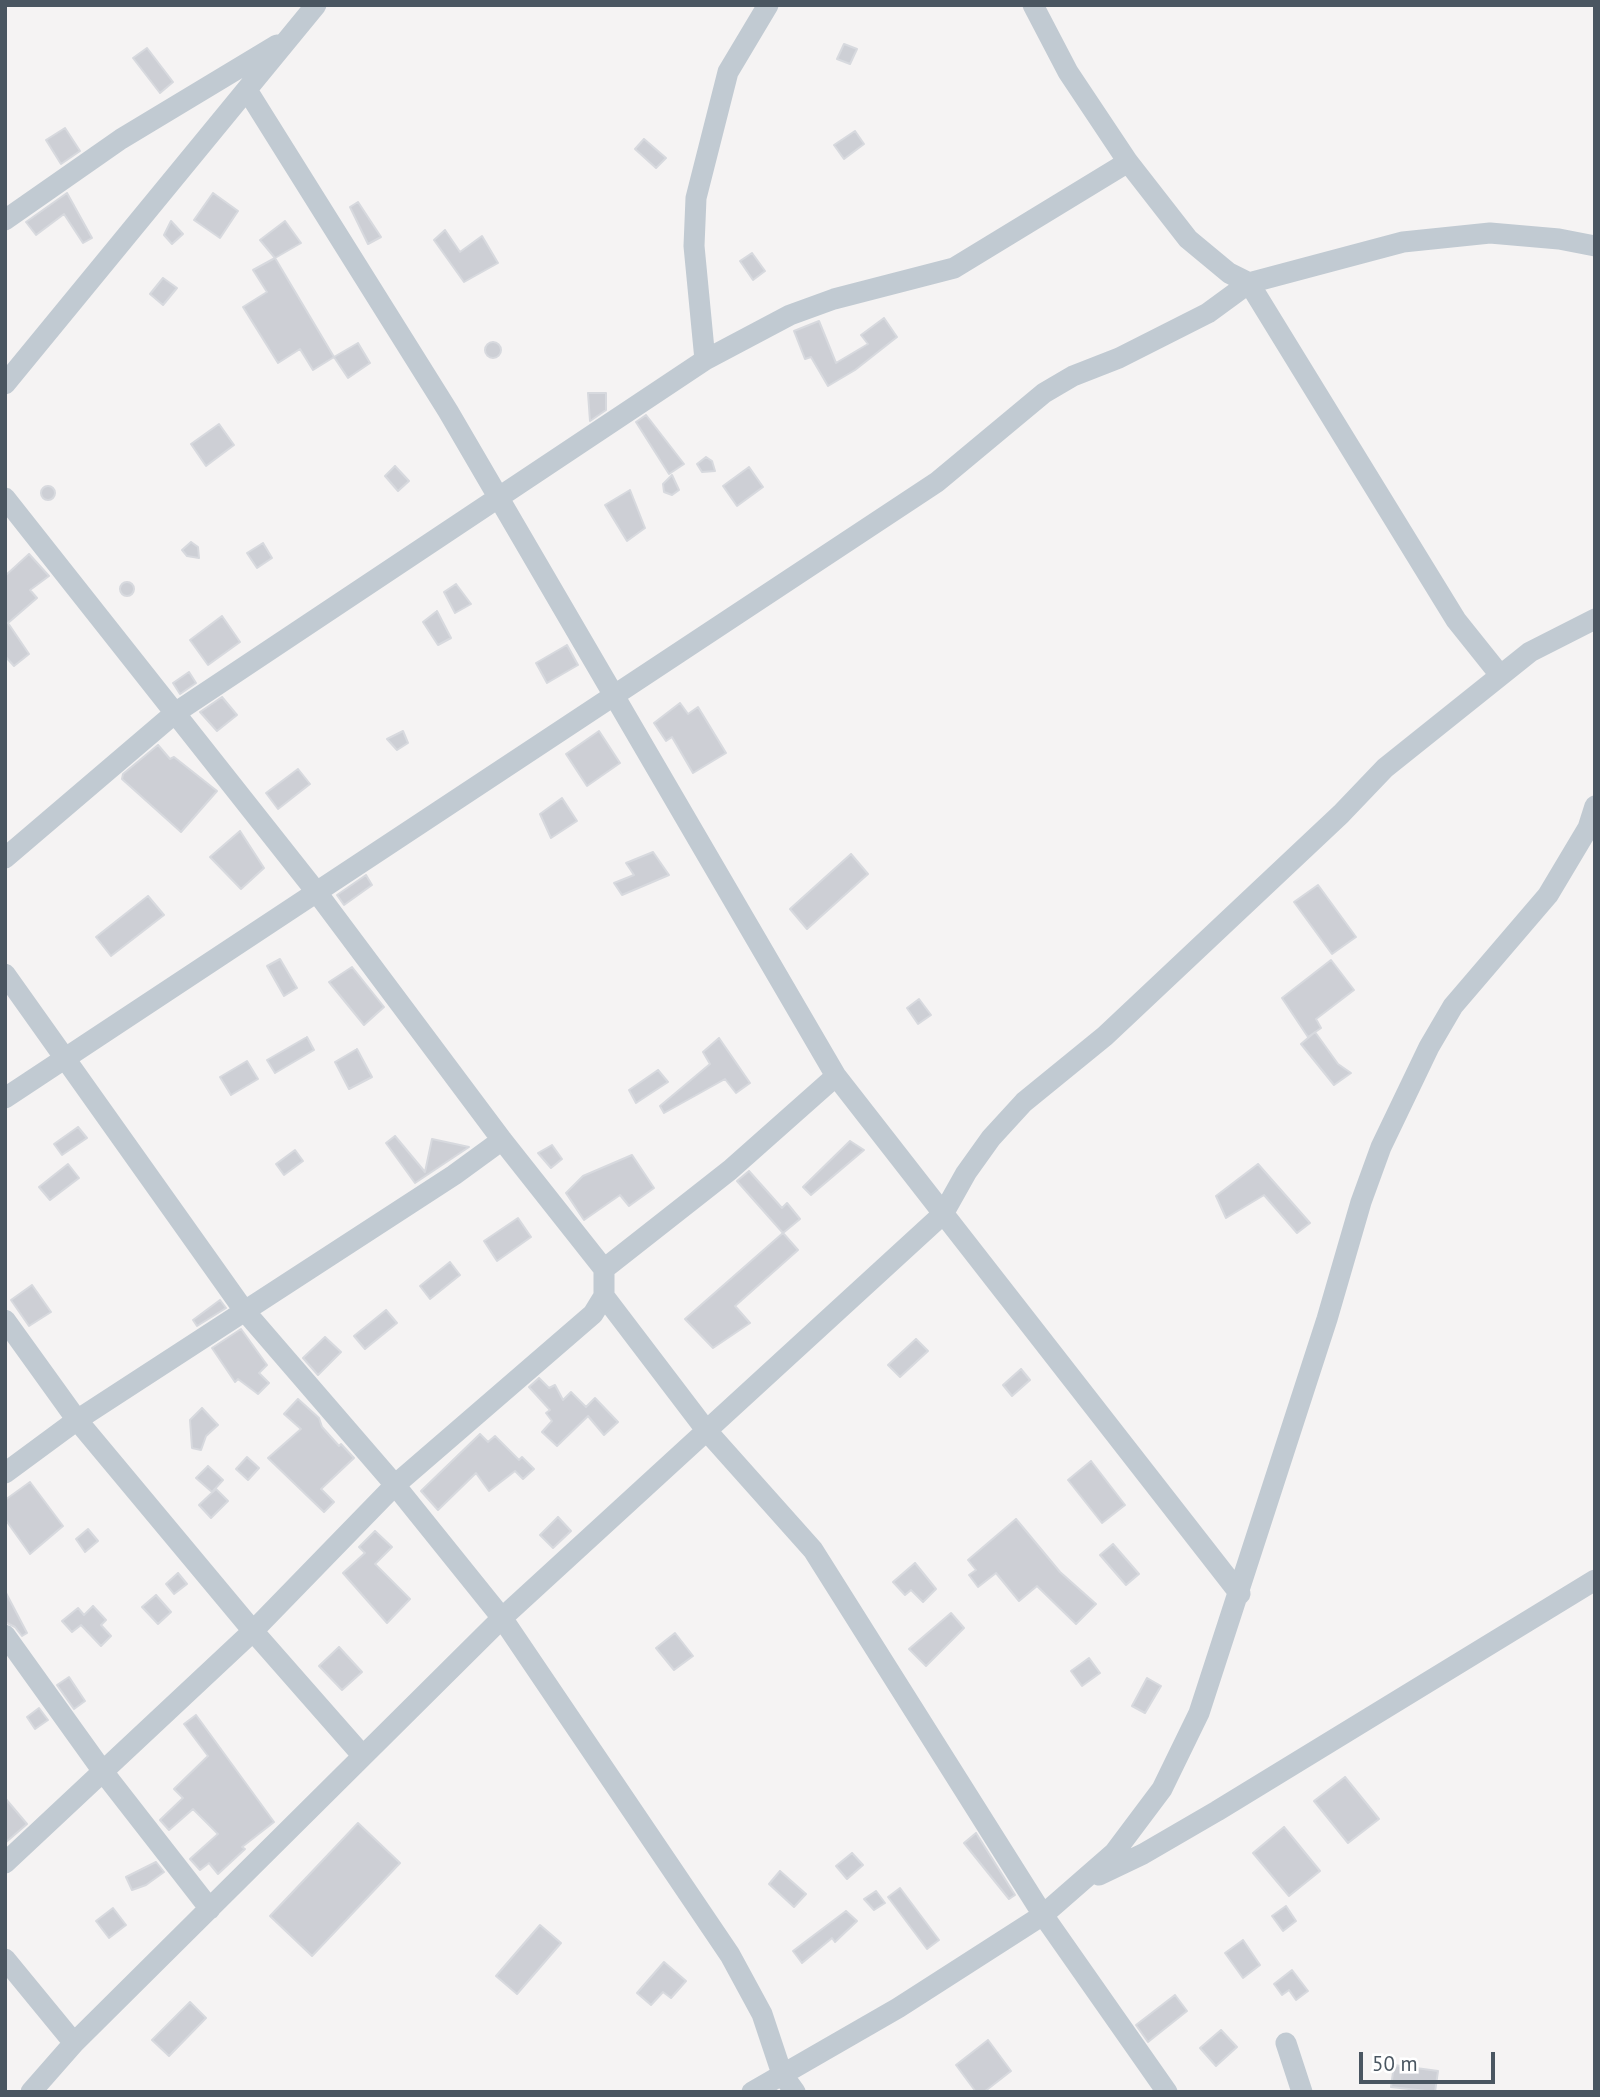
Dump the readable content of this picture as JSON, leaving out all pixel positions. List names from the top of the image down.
{
  "scale_bar": "50 m"
}
